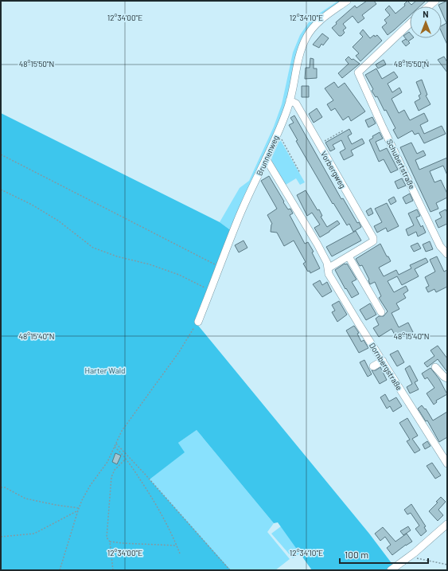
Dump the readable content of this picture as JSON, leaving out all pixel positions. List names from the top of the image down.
{
  "streets": {
    "street": [
      "Brunnenweg",
      "Schubertstraße",
      "Vorbergweg",
      "Dornbergstraße"
    ]
  },
  "crossings": [
    ["Brunnenweg", "Vorbergweg"],
    ["Brunnenweg", "Dornbergstraße"]
  ],
  "parks": ["Harter Wald"],
  "scale_bar": "100 m",
  "north": "top",
  "coordinates": [
    "12°34'00\"E",
    "12°34'10\"E",
    "48°15'50\"N",
    "48°15'40\"N"
  ]
}
